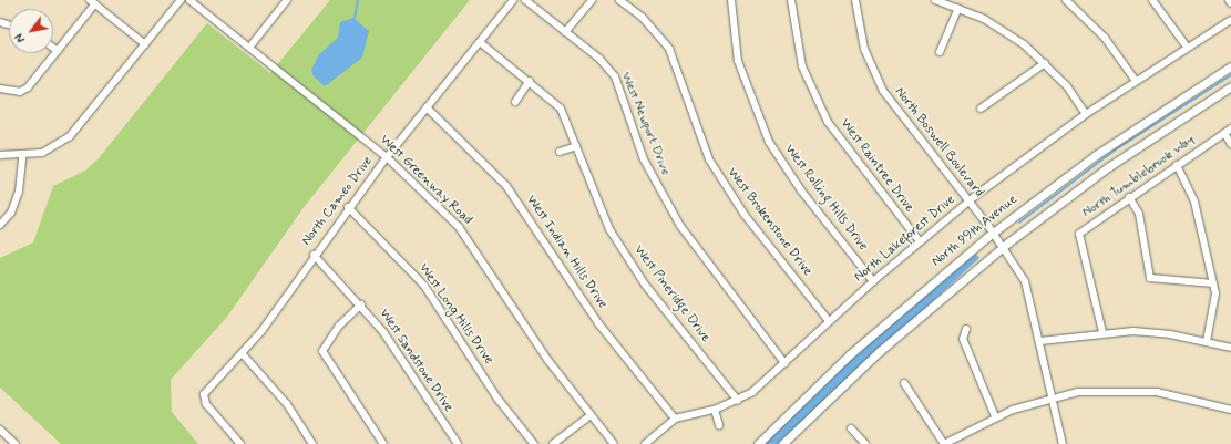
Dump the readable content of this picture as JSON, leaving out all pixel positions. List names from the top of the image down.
{
  "streets": {
    "main road": ["North 99th Avenue"],
    "street": [
      "West Newport Drive",
      "North Boswell Boulevard",
      "West Raintree Drive",
      "North Tumblebrook Way",
      "West Greenway Road",
      "West Rolling Hills Drive",
      "North Cameo Drive",
      "West Brokenstone Drive",
      "North Lakeforest Drive",
      "West Indian Hills Drive",
      "West Pineridge Drive",
      "West Long Hills Drive",
      "West Sandstone Drive"
    ]
  },
  "crossings": [
    ["West Newport Drive", "North Lakeforest Drive"],
    ["North Boswell Boulevard", "North 99th Avenue"],
    ["North Boswell Boulevard", "North Lakeforest Drive"],
    ["West Raintree Drive", "North Lakeforest Drive"],
    ["West Greenway Road", "North Cameo Drive"],
    ["West Rolling Hills Drive", "North Lakeforest Drive"],
    ["North Cameo Drive", "West Indian Hills Drive"],
    ["North Cameo Drive", "West Pineridge Drive"],
    ["North Cameo Drive", "West Long Hills Drive"],
    ["North Cameo Drive", "West Sandstone Drive"],
    ["West Brokenstone Drive", "North Lakeforest Drive"],
    ["North Lakeforest Drive", "West Indian Hills Drive"],
    ["North Lakeforest Drive", "West Pineridge Drive"]
  ],
  "north": "bottom left"
}
